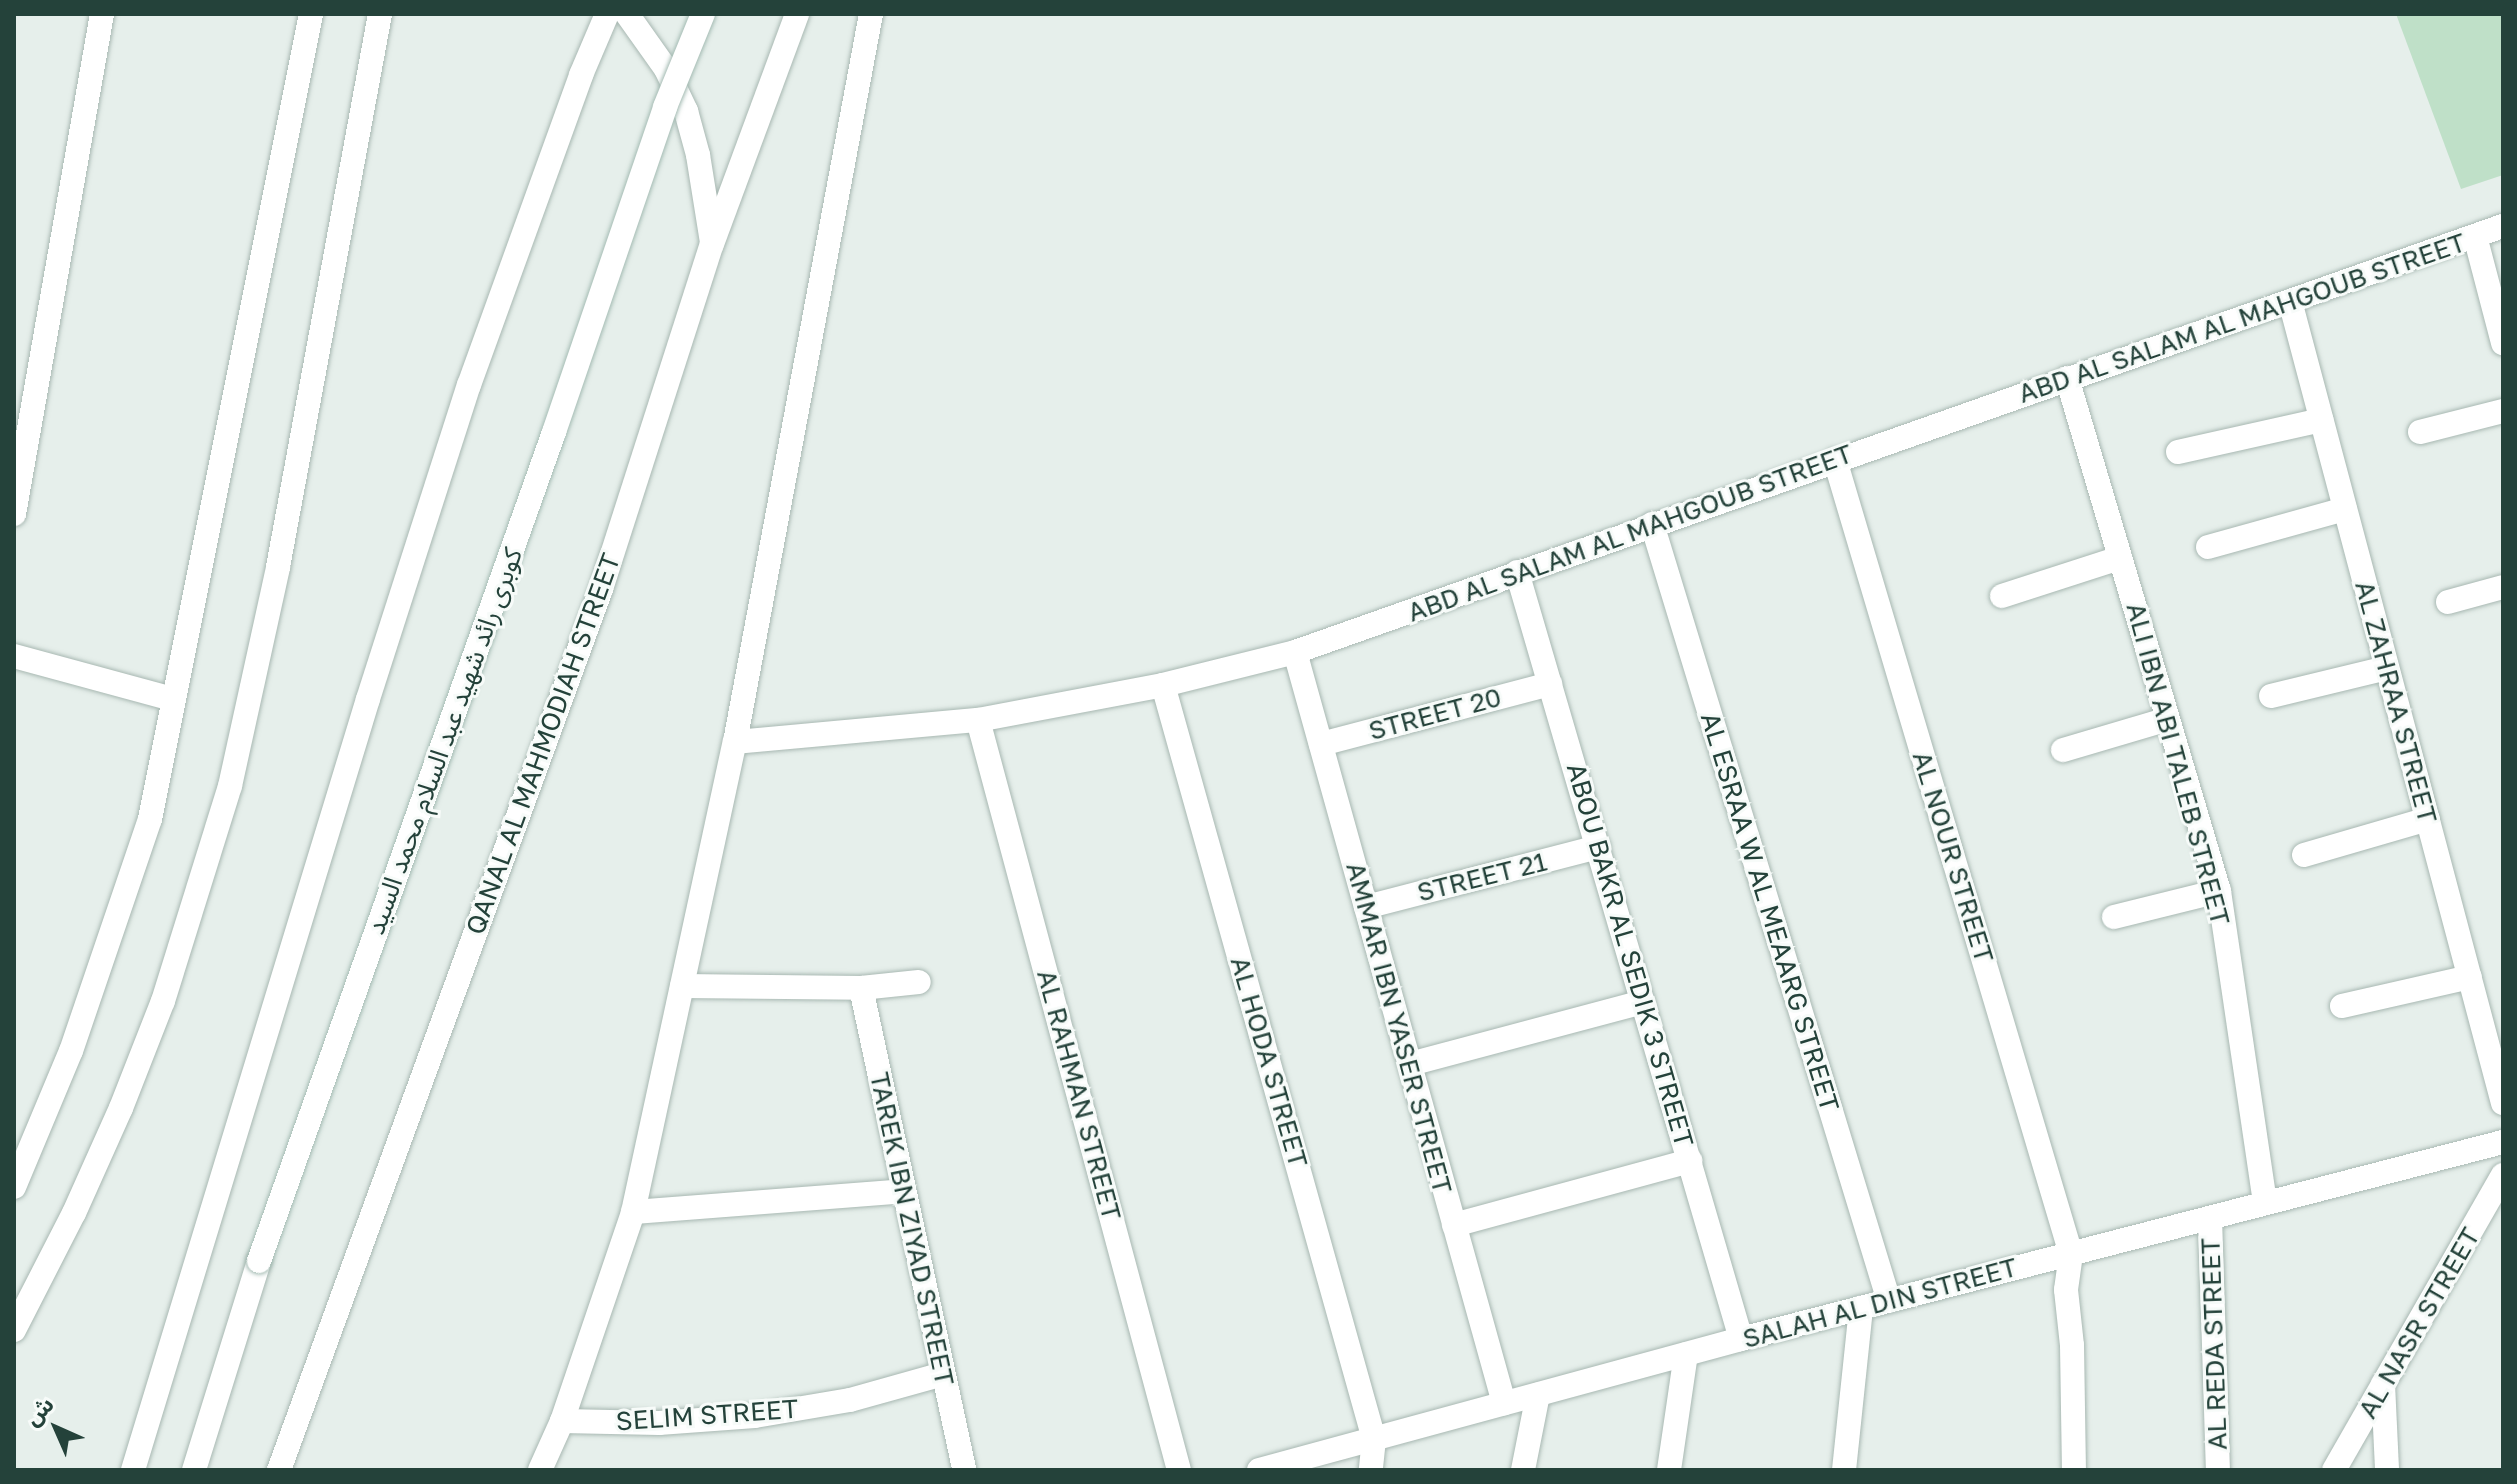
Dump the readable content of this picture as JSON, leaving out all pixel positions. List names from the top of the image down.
{
  "streets": {
    "street": [
      "ABD AL SALAM AL MAHGOUB STREET",
      "AL ZAHRAA STREET",
      "STREET 20",
      "كوبرى رائد شهيد عبد السلام محمد السيد",
      "QANAL AL MAHMODIAH STREET",
      "ALI IBN ABI TALEB STREET",
      "AL NOUR STREET",
      "STREET 21",
      "AL ESRAA W AL MEAARG STREET",
      "ABOU BAKR AL SEDIK 3 STREET",
      "AMMAR IBN YASER STREET",
      "AL HODA STREET",
      "AL RAHMAN STREET",
      "TAREK IBN ZIYAD STREET",
      "SALAH AL DIN STREET",
      "AL NASR STREET",
      "AL REDA STREET",
      "SELIM STREET"
    ]
  },
  "crossings": [
    ["ABD AL SALAM AL MAHGOUB STREET", "AL ZAHRAA STREET"],
    ["ABD AL SALAM AL MAHGOUB STREET", "ALI IBN ABI TALEB STREET"],
    ["ABD AL SALAM AL MAHGOUB STREET", "AL NOUR STREET"],
    ["ABD AL SALAM AL MAHGOUB STREET", "AL ESRAA W AL MEAARG STREET"],
    ["ABD AL SALAM AL MAHGOUB STREET", "ABOU BAKR AL SEDIK 3 STREET"],
    ["ABD AL SALAM AL MAHGOUB STREET", "AMMAR IBN YASER STREET"],
    ["ABD AL SALAM AL MAHGOUB STREET", "AL HODA STREET"],
    ["ABD AL SALAM AL MAHGOUB STREET", "AL RAHMAN STREET"],
    ["STREET 20", "ABOU BAKR AL SEDIK 3 STREET"],
    ["STREET 20", "AMMAR IBN YASER STREET"],
    ["ALI IBN ABI TALEB STREET", "SALAH AL DIN STREET"],
    ["AL NOUR STREET", "SALAH AL DIN STREET"],
    ["STREET 21", "ABOU BAKR AL SEDIK 3 STREET"],
    ["STREET 21", "AMMAR IBN YASER STREET"],
    ["AL ESRAA W AL MEAARG STREET", "SALAH AL DIN STREET"],
    ["ABOU BAKR AL SEDIK 3 STREET", "SALAH AL DIN STREET"],
    ["AMMAR IBN YASER STREET", "SALAH AL DIN STREET"],
    ["AL HODA STREET", "SALAH AL DIN STREET"],
    ["TAREK IBN ZIYAD STREET", "SELIM STREET"],
    ["SALAH AL DIN STREET", "AL REDA STREET"]
  ],
  "north": "top left"
}
